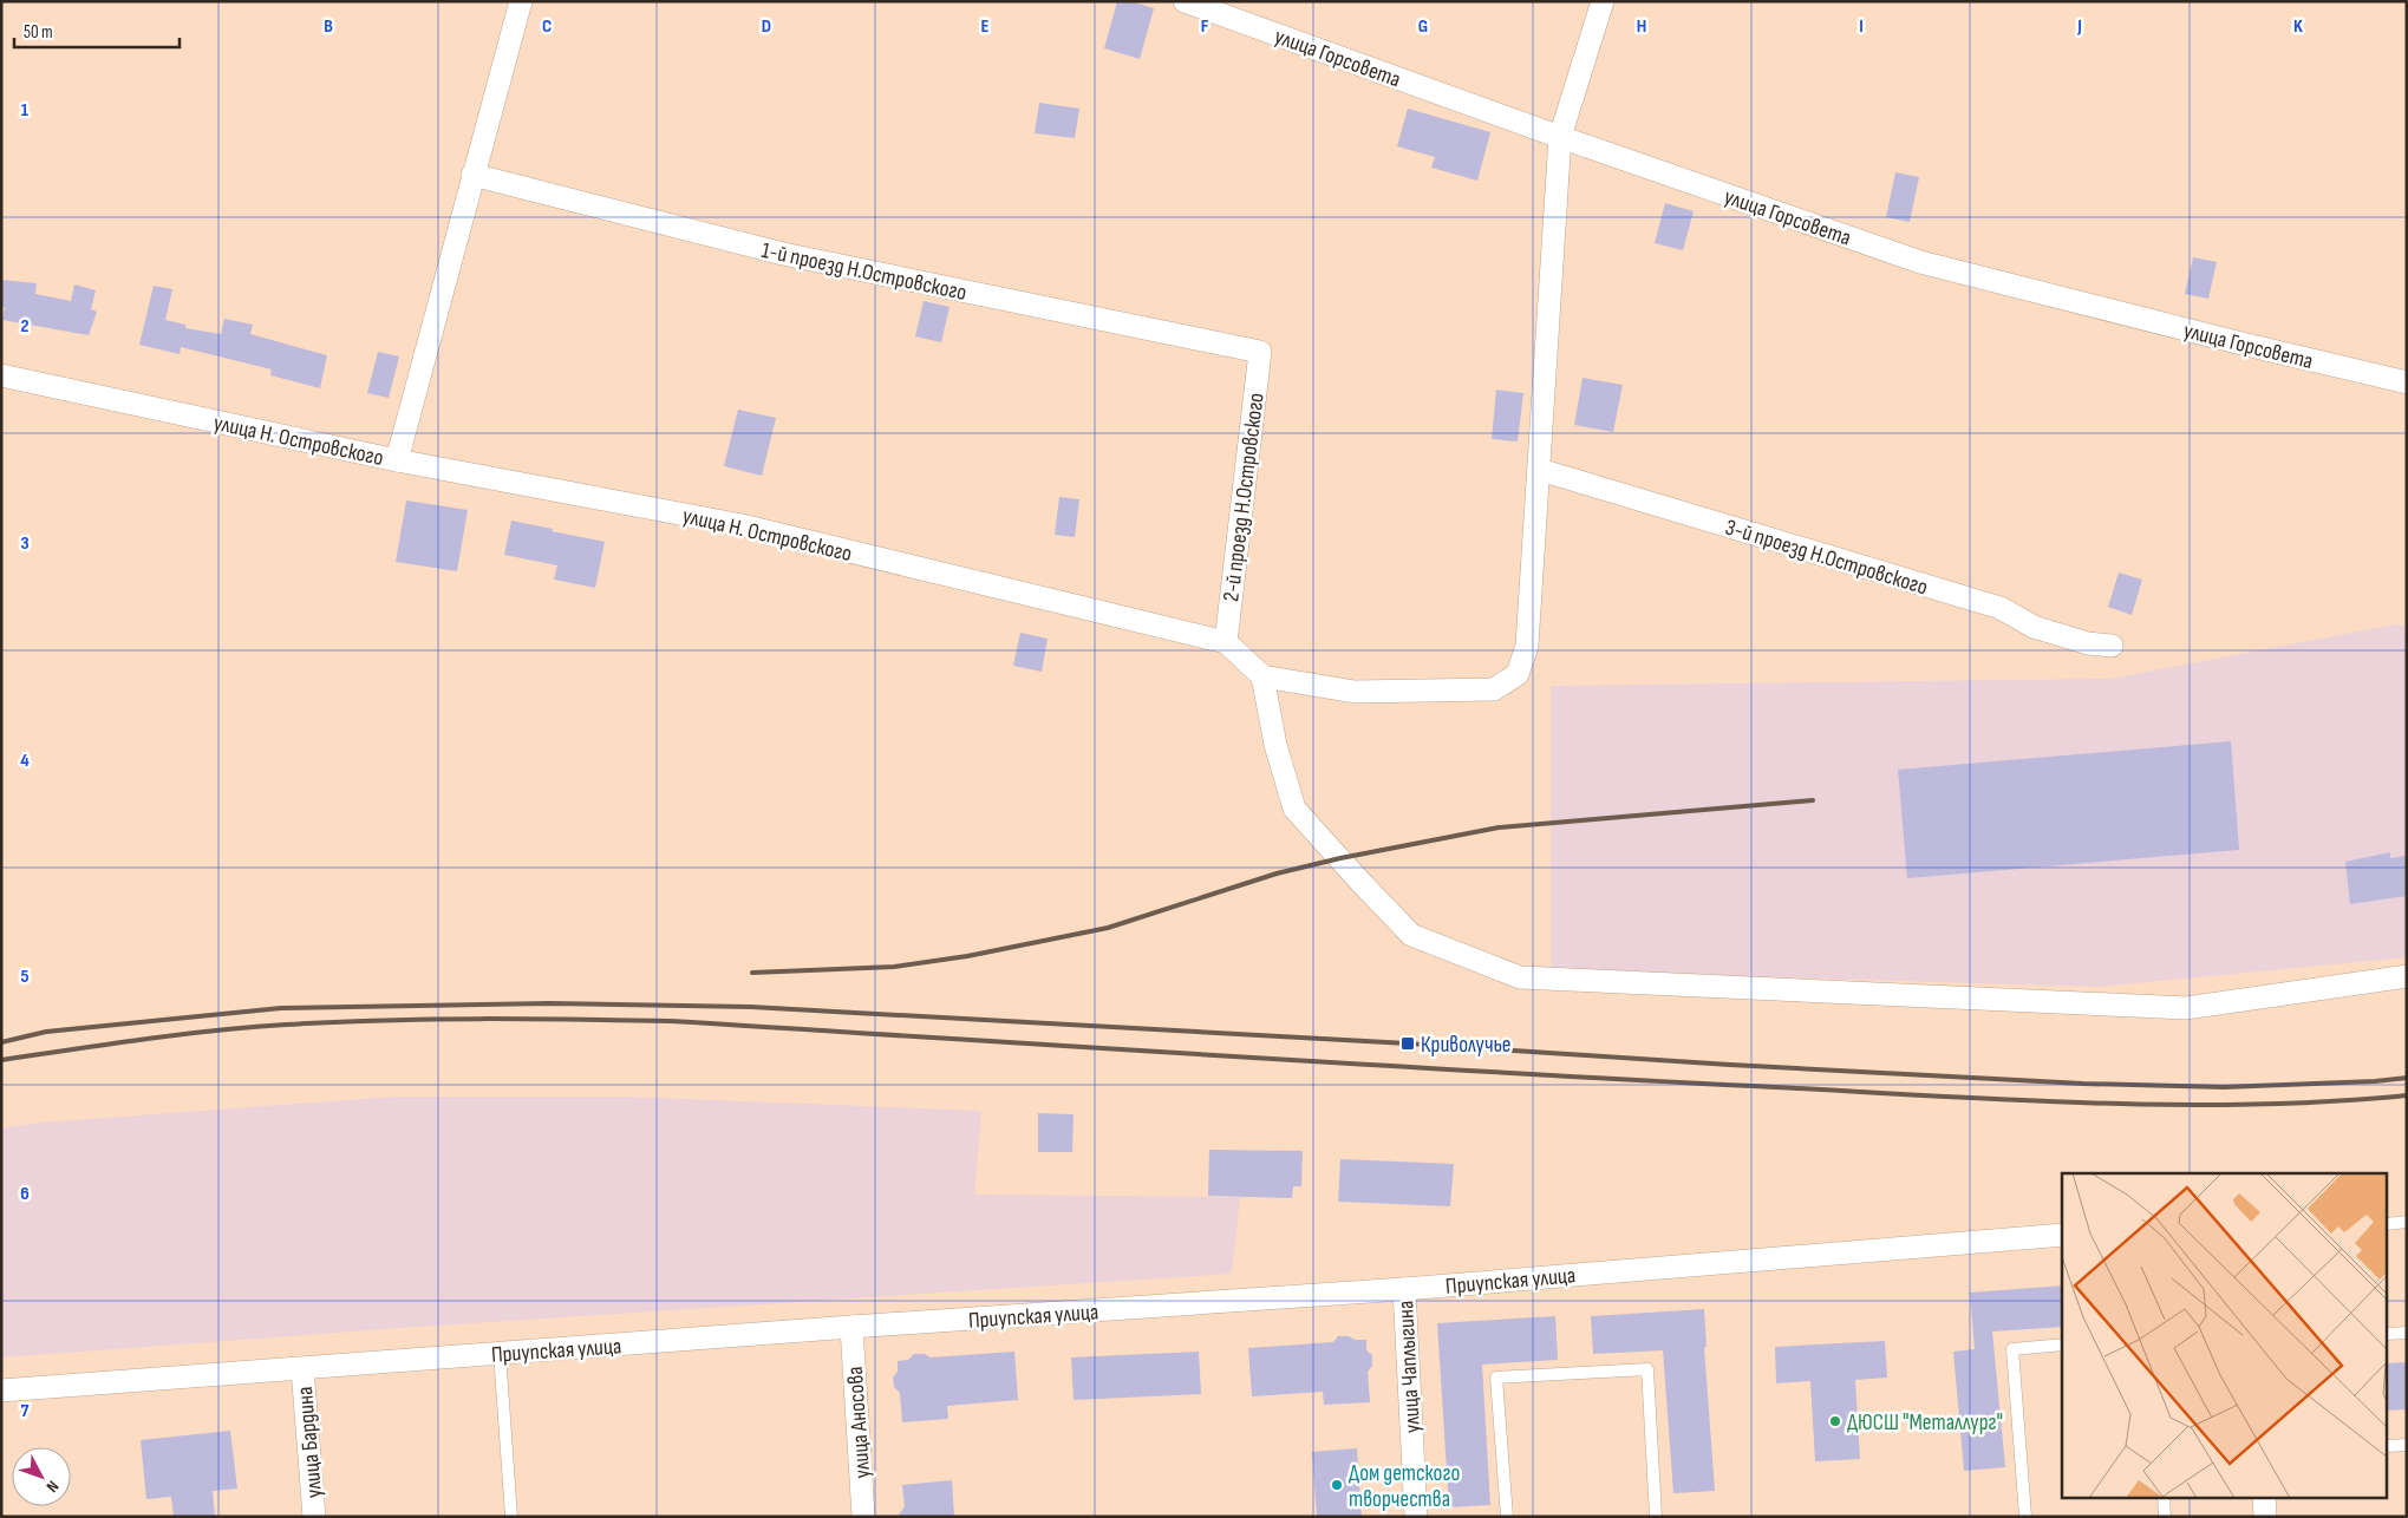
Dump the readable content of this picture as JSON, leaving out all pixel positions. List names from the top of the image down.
{
  "streets": {
    "street": [
      "улица Горсовета",
      "1-й проезд Н.Островского",
      "улица Н. Островского",
      "2-й проезд Н.Островского",
      "3-й проезд Н.Островского",
      "Приупская улица",
      "улица Чаплыгина",
      "улица Аносова",
      "улица Бардина"
    ]
  },
  "crossings": [
    ["1-й проезд Н.Островского", "2-й проезд Н.Островского"],
    ["улица Н. Островского", "2-й проезд Н.Островского"],
    ["Приупская улица", "улица Чаплыгина"],
    ["Приупская улица", "улица Аносова"],
    ["Приупская улица", "улица Бардина"]
  ],
  "places": {
    "transit": ["Криволучье"],
    "other": ["ДЮСШ \"Металлург\"", "Дом детского творчества"]
  },
  "scale_bar": "50 m",
  "north": "bottom right",
  "grid": {
    "columns": [
      "B",
      "C",
      "D",
      "E",
      "F",
      "G",
      "H",
      "I",
      "J",
      "K"
    ],
    "rows": [
      "1",
      "2",
      "3",
      "4",
      "5",
      "6",
      "7"
    ]
  }
}
